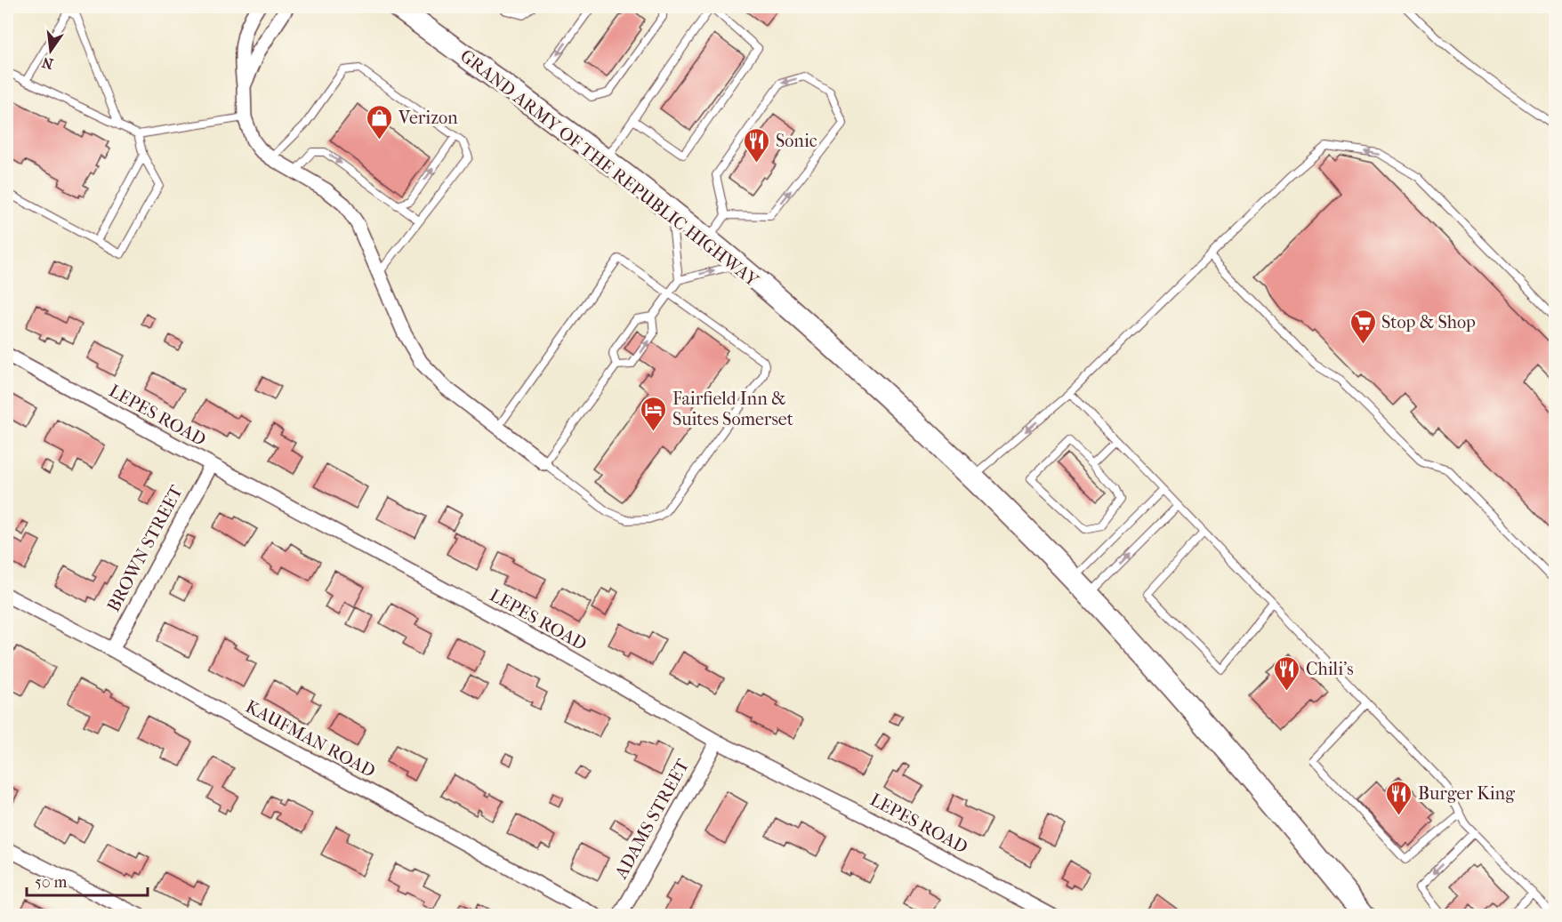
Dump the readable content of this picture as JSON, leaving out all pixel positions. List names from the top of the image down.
{
  "streets": {
    "main road": ["GRAND ARMY OF THE REPUBLIC HIGHWAY"],
    "street": [
      "LEPES ROAD",
      "BROWN STREET",
      "KAUFMAN ROAD",
      "ADAMS STREET"
    ]
  },
  "crossings": [
    ["LEPES ROAD", "BROWN STREET"],
    ["LEPES ROAD", "ADAMS STREET"],
    ["BROWN STREET", "KAUFMAN ROAD"]
  ],
  "places": {
    "shop": ["Verizon"],
    "restaurant": ["Sonic", "Chili's", "Burger King"],
    "supermarket": ["Stop & Shop"],
    "hotel": ["Fairfield Inn & Suites Somerset"]
  },
  "scale_bar": "50 m",
  "north": "bottom"
}
